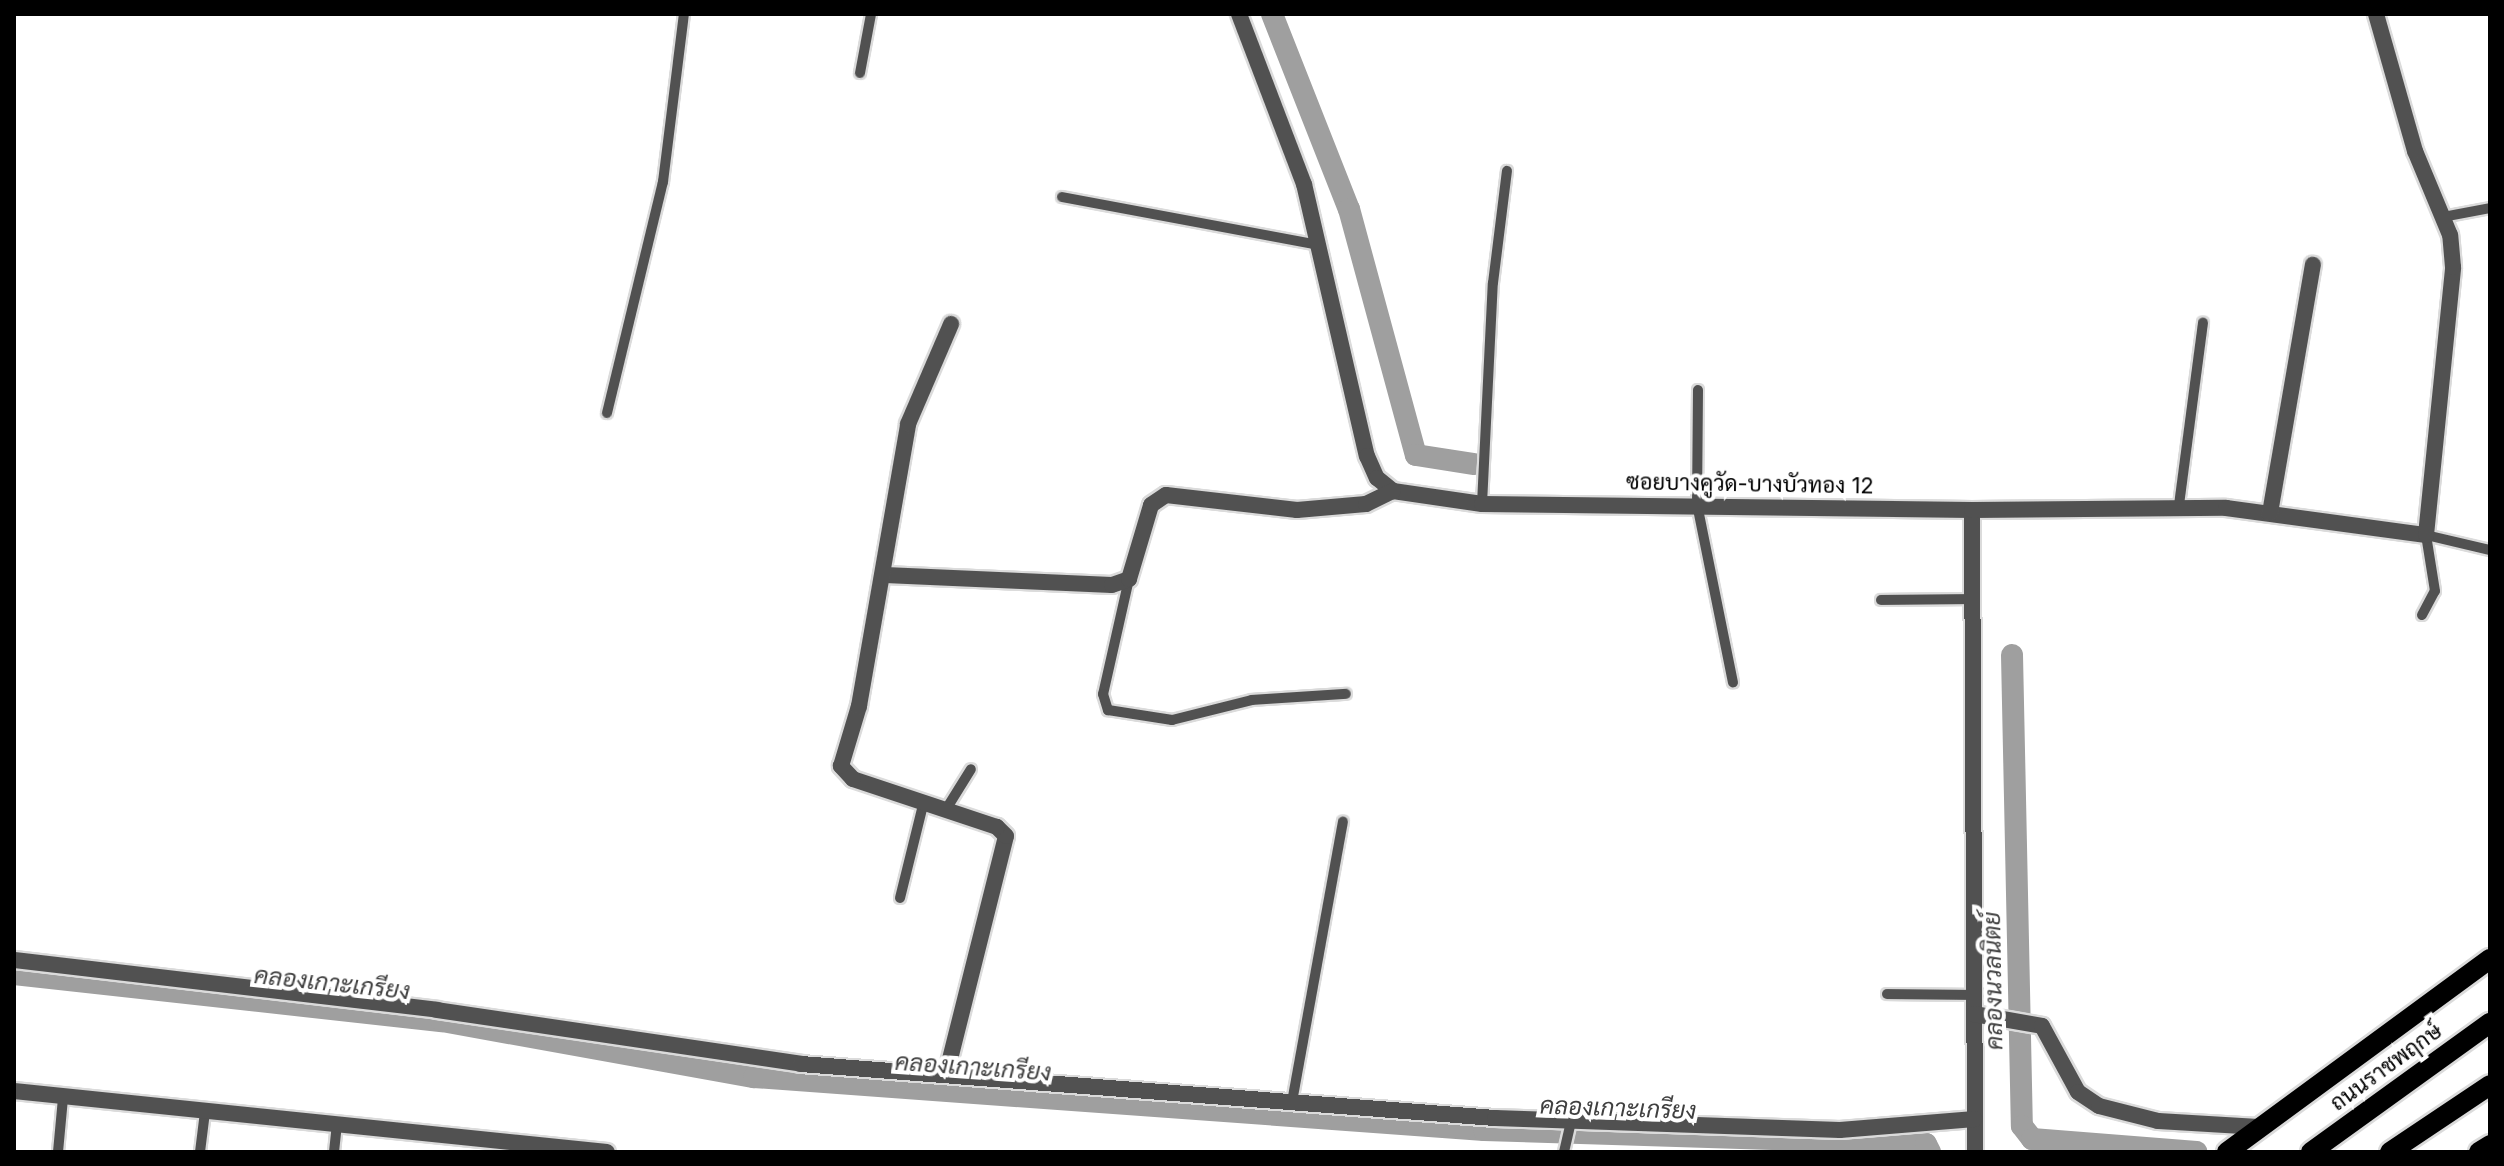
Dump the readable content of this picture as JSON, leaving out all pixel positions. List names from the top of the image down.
{
  "streets": {
    "main road": ["ถนนราชพฤกษ์"],
    "street": ["ซอยบางคูวัด-บางบัวทอง 12"]
  },
  "water": ["คลองนวลนิตย์", "คลองเกาะเกรียง"]
}
